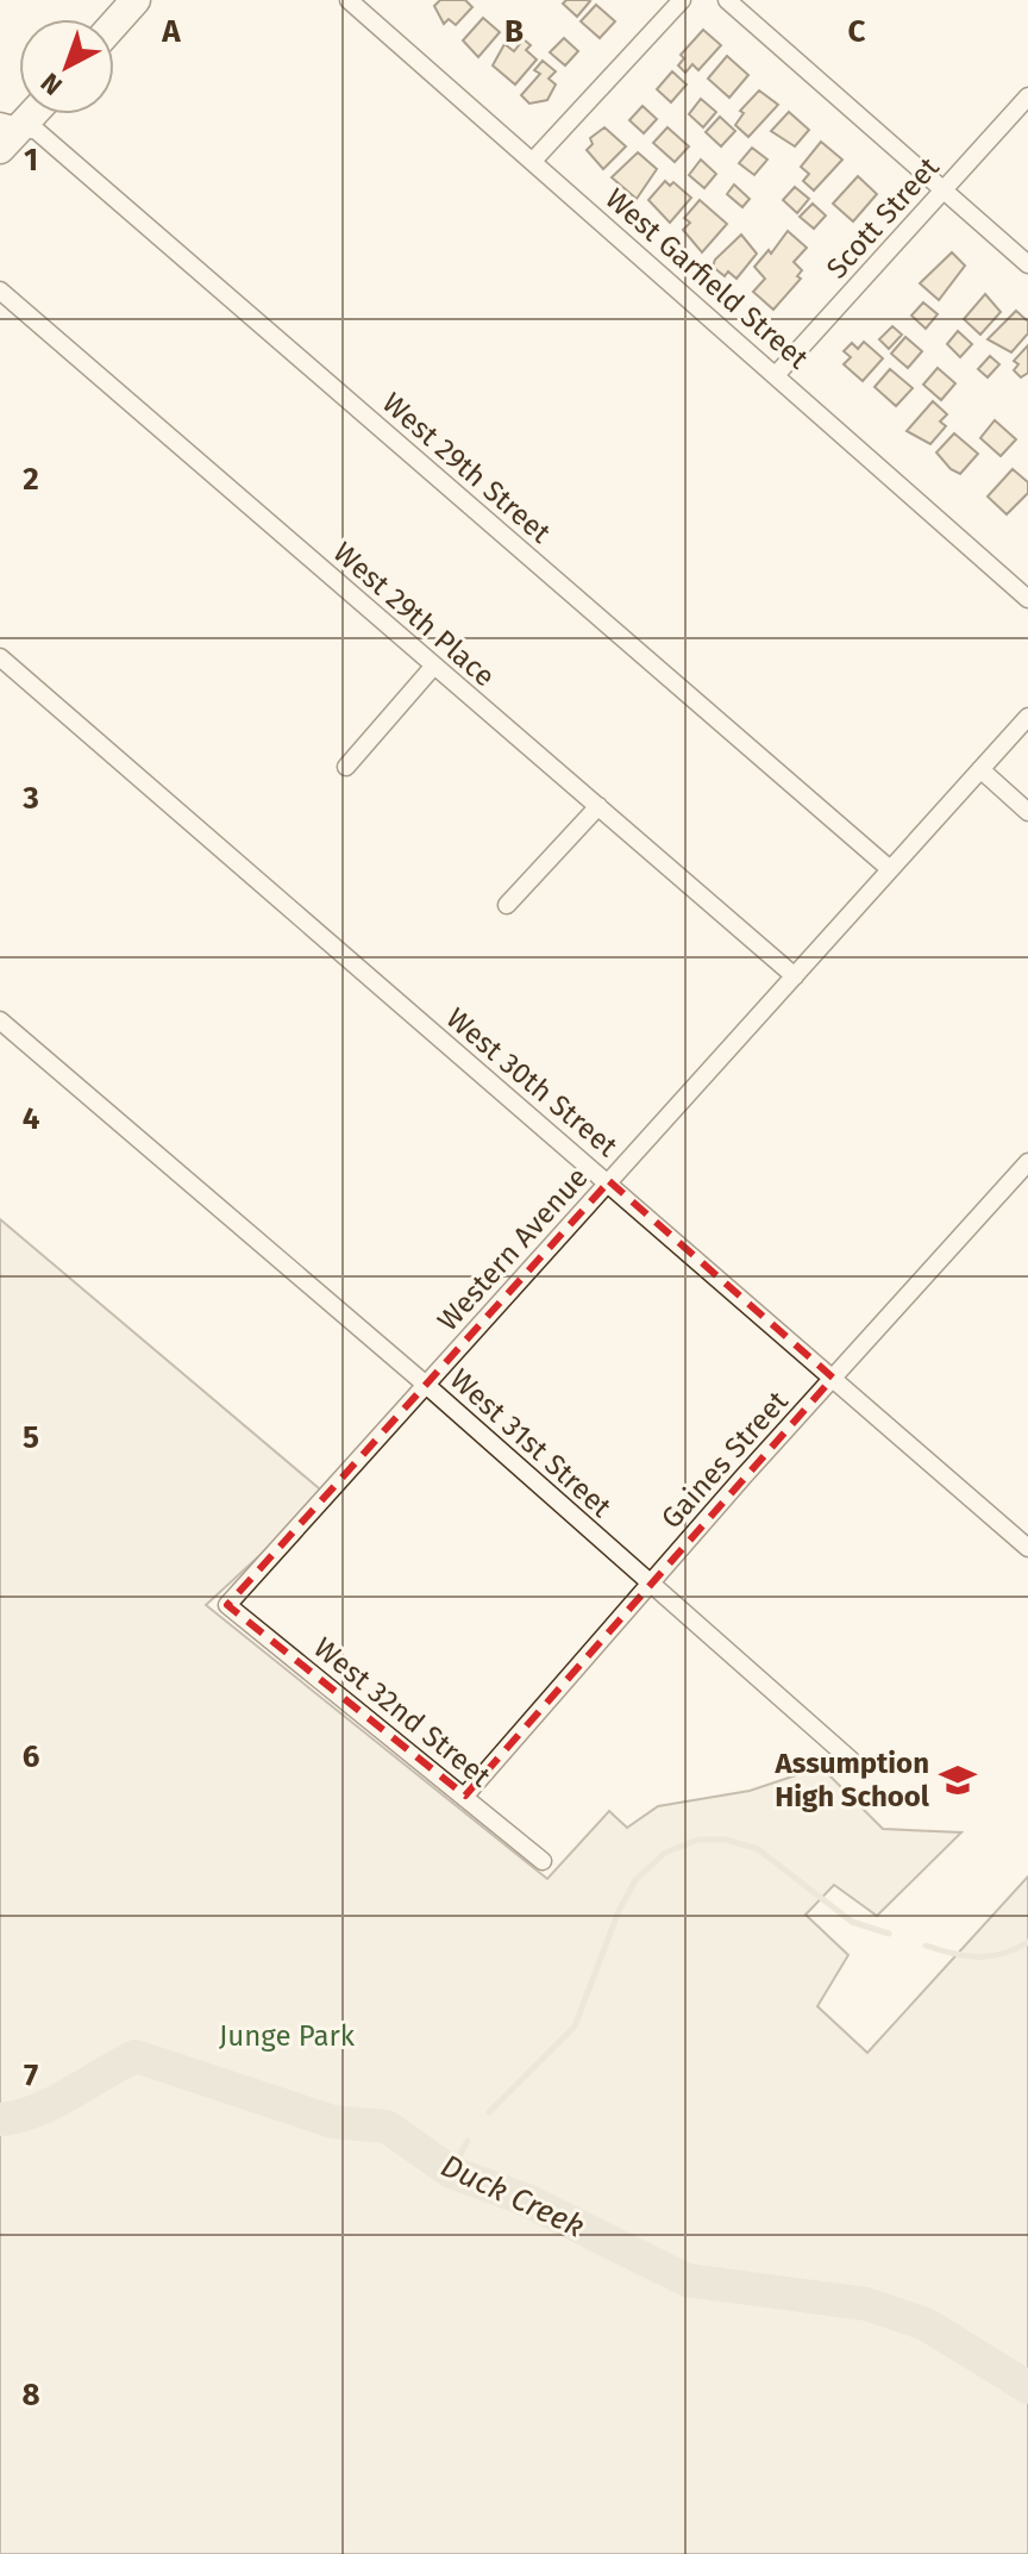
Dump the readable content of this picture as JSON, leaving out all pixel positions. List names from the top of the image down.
{
  "streets": {
    "street": [
      "Scott Street",
      "West Garfield Street",
      "West 29th Street",
      "West 29th Place",
      "West 30th Street",
      "Western Avenue",
      "West 31st Street",
      "Gaines Street",
      "West 32nd Street"
    ]
  },
  "crossings": [
    ["Scott Street", "West Garfield Street"],
    ["West 29th Street", "Western Avenue"],
    ["West 29th Place", "Western Avenue"],
    ["West 30th Street", "Western Avenue"],
    ["West 30th Street", "Gaines Street"],
    ["Western Avenue", "West 31st Street"],
    ["Western Avenue", "West 32nd Street"],
    ["West 31st Street", "Gaines Street"],
    ["Gaines Street", "West 32nd Street"]
  ],
  "water": ["Duck Creek"],
  "parks": ["Junge Park"],
  "places": {
    "school or university": ["Assumption High School"]
  },
  "north": "bottom left",
  "grid": {
    "columns": ["A", "B", "C"],
    "rows": [
      "1",
      "2",
      "3",
      "4",
      "5",
      "6",
      "7",
      "8"
    ]
  }
}
